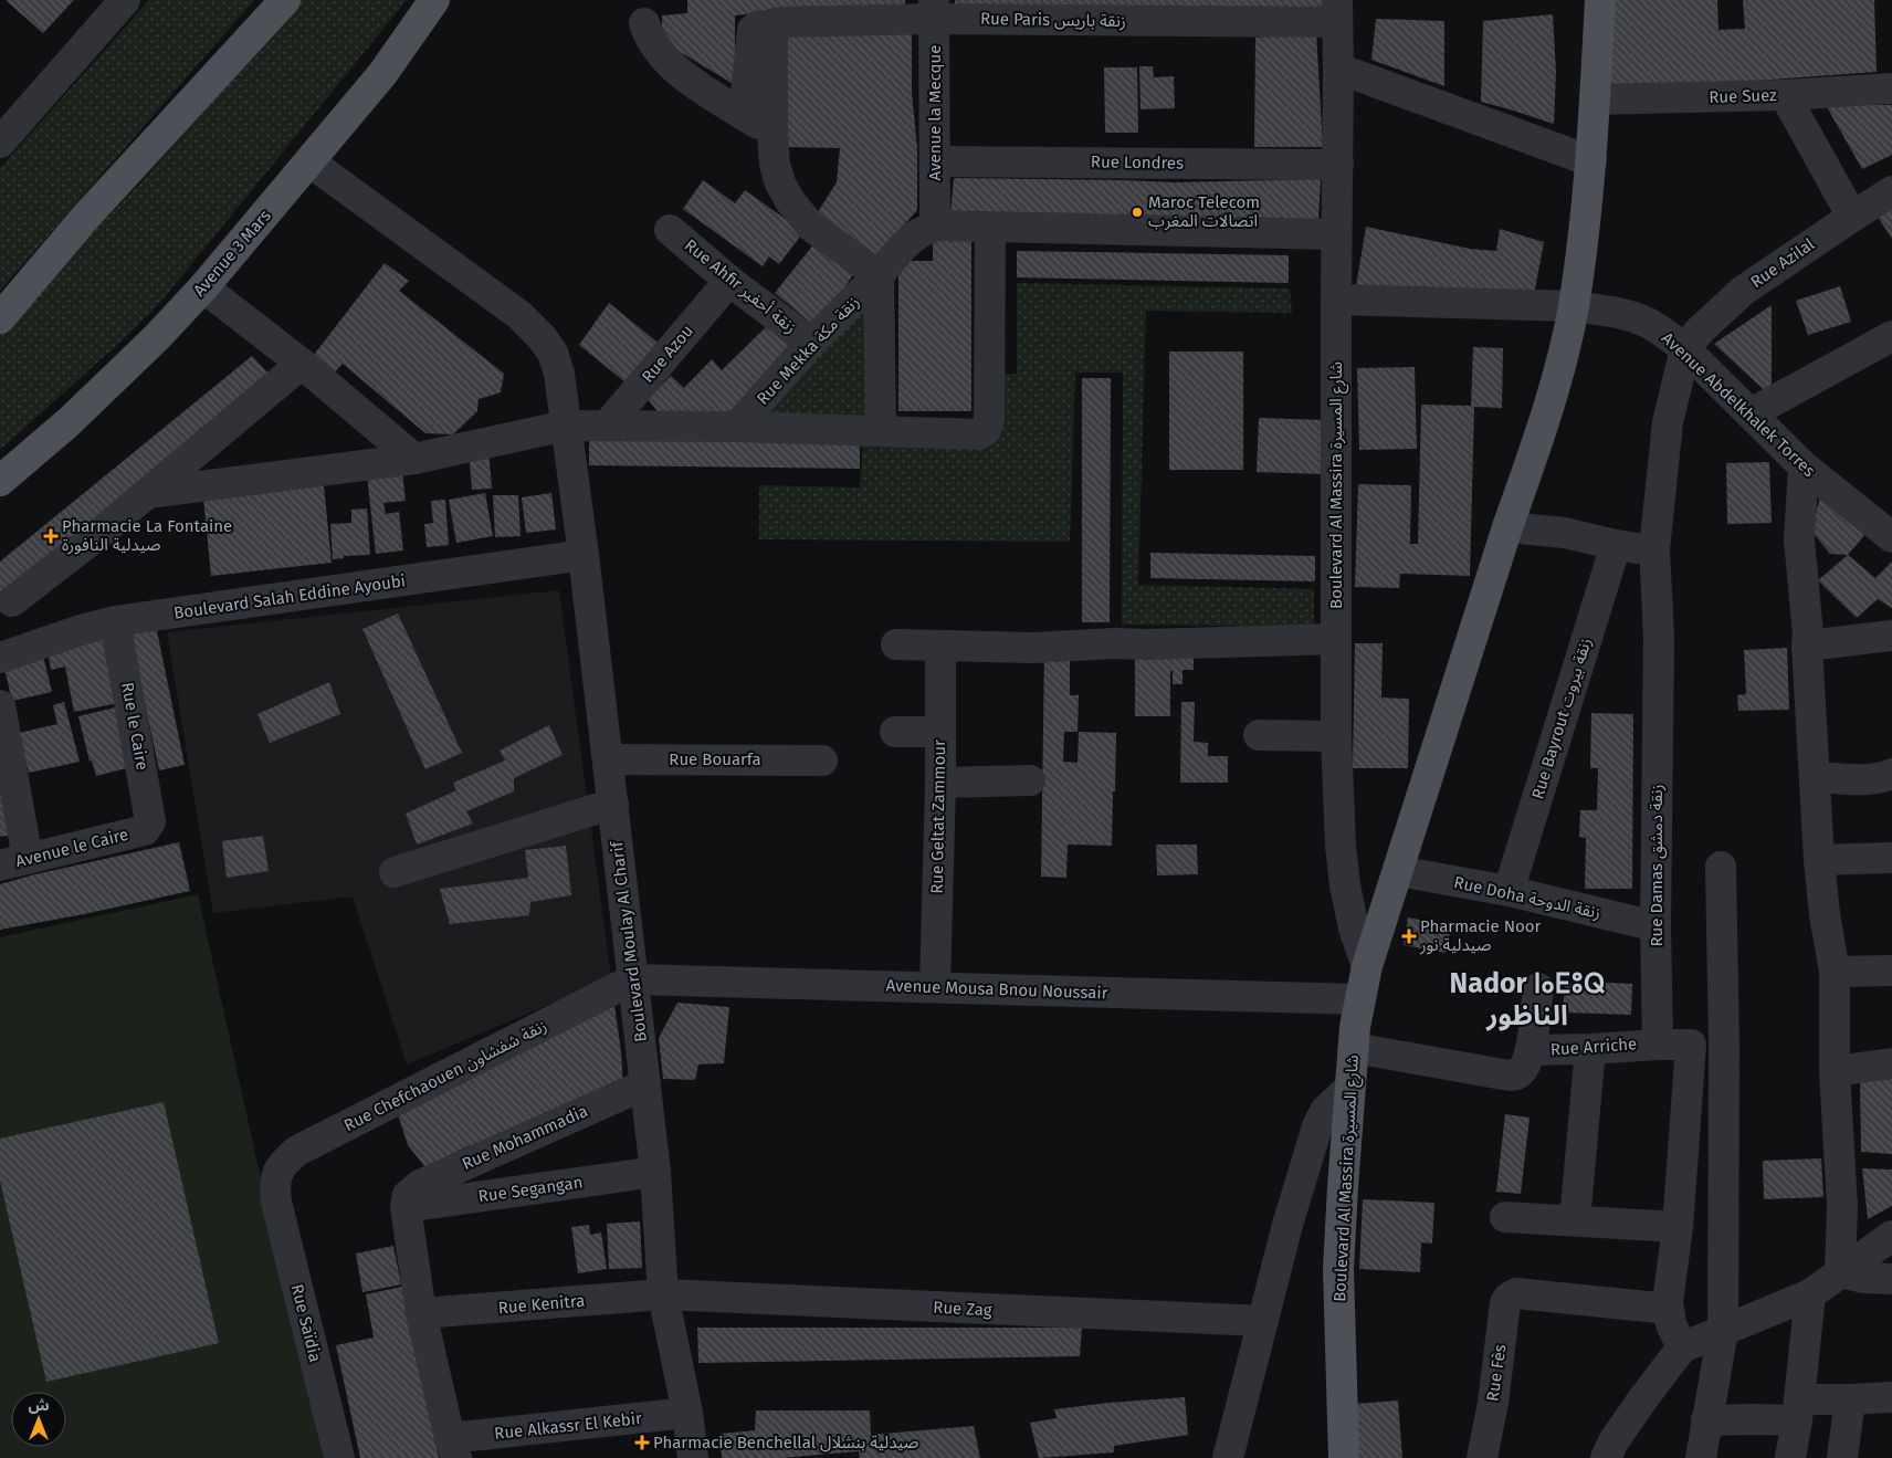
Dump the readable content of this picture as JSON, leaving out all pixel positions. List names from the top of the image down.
{
  "streets": {
    "main road": ["Avenue 3 Mars", "Boulevard Al Massira شارع المسيرة"],
    "street": [
      "Rue Paris زنقة باريس",
      "Rue Suez",
      "Avenue la Mecque",
      "Rue Londres",
      "Rue Azilal",
      "Rue Ahfir زنقة أحفير",
      "Rue Mekka زنقة مكة",
      "Rue Azou",
      "Avenue Abdelkhalek Torres",
      "Boulevard Salah Eddine Ayoubi",
      "Rue Bayrout زنقة بيروت",
      "Rue le Caire",
      "Rue Bouarfa",
      "Rue Geltat Zammour",
      "Avenue le Caire",
      "Rue Damas زنقة دمشق",
      "Rue Doha زنقة الدوحة",
      "Boulevard Moulay Al Charif",
      "Avenue Mousa Bnou Noussair",
      "Rue Arriche",
      "Rue Chefchaouen زنقة شفشاون",
      "Rue Mohammadia",
      "Rue Segangan",
      "Rue Kenitra",
      "Rue Zag",
      "Rue Saïdia",
      "Rue Fès",
      "Rue Alkassr El Kebir"
    ]
  },
  "crossings": [
    ["Rue Paris زنقة باريس", "Avenue la Mecque"],
    ["Rue Paris زنقة باريس", "Boulevard Al Massira شارع المسيرة"],
    ["Rue Suez", "Boulevard Al Massira شارع المسيرة"],
    ["Avenue la Mecque", "Rue Londres"],
    ["Avenue la Mecque", "Rue Mekka زنقة مكة"],
    ["Rue Londres", "Boulevard Al Massira شارع المسيرة"],
    ["Avenue 3 Mars", "Boulevard Moulay Al Charif"],
    ["Rue Azilal", "Avenue Abdelkhalek Torres"],
    ["Rue Azilal", "Rue Damas زنقة دمشق"],
    ["Rue Ahfir زنقة أحفير", "Rue Mekka زنقة مكة"],
    ["Rue Ahfir زنقة أحفير", "Rue Azou"],
    ["Avenue Abdelkhalek Torres", "Boulevard Al Massira شارع المسيرة"],
    ["Avenue Abdelkhalek Torres", "Rue Damas زنقة دمشق"],
    ["Boulevard Al Massira شارع المسيرة", "Rue Doha زنقة الدوحة"],
    ["Boulevard Al Massira شارع المسيرة", "Avenue Mousa Bnou Noussair"],
    ["Boulevard Salah Eddine Ayoubi", "Rue le Caire"],
    ["Boulevard Salah Eddine Ayoubi", "Boulevard Moulay Al Charif"],
    ["Rue Bayrout زنقة بيروت", "Rue Doha زنقة الدوحة"],
    ["Rue le Caire", "Avenue le Caire"],
    ["Rue Bouarfa", "Boulevard Moulay Al Charif"],
    ["Rue Geltat Zammour", "Avenue Mousa Bnou Noussair"],
    ["Rue Damas زنقة دمشق", "Rue Doha زنقة الدوحة"],
    ["Rue Damas زنقة دمشق", "Rue Arriche"],
    ["Boulevard Moulay Al Charif", "Avenue Mousa Bnou Noussair"],
    ["Boulevard Moulay Al Charif", "Rue Chefchaouen زنقة شفشاون"],
    ["Boulevard Moulay Al Charif", "Rue Mohammadia"],
    ["Boulevard Moulay Al Charif", "Rue Segangan"],
    ["Boulevard Moulay Al Charif", "Rue Kenitra"],
    ["Boulevard Moulay Al Charif", "Rue Zag"],
    ["Boulevard Moulay Al Charif", "Rue Alkassr El Kebir"],
    ["Avenue Mousa Bnou Noussair", "Rue Chefchaouen زنقة شفشاون"],
    ["Rue Chefchaouen زنقة شفشاون", "Rue Saïdia"],
    ["Rue Mohammadia", "Rue Segangan"],
    ["Rue Kenitra", "Rue Zag"]
  ],
  "districts": ["Nador ⵏⴰⴹⵓⵕ الناظور"],
  "places": {
    "other": ["Maroc Telecom اتصالات المغرب"],
    "health": ["Pharmacie La Fontaine صيدلية النافورة", "Pharmacie Noor صيدلية نور", "Pharmacie Benchellal صيدلية بنشلال"]
  },
  "north": "top"
}
